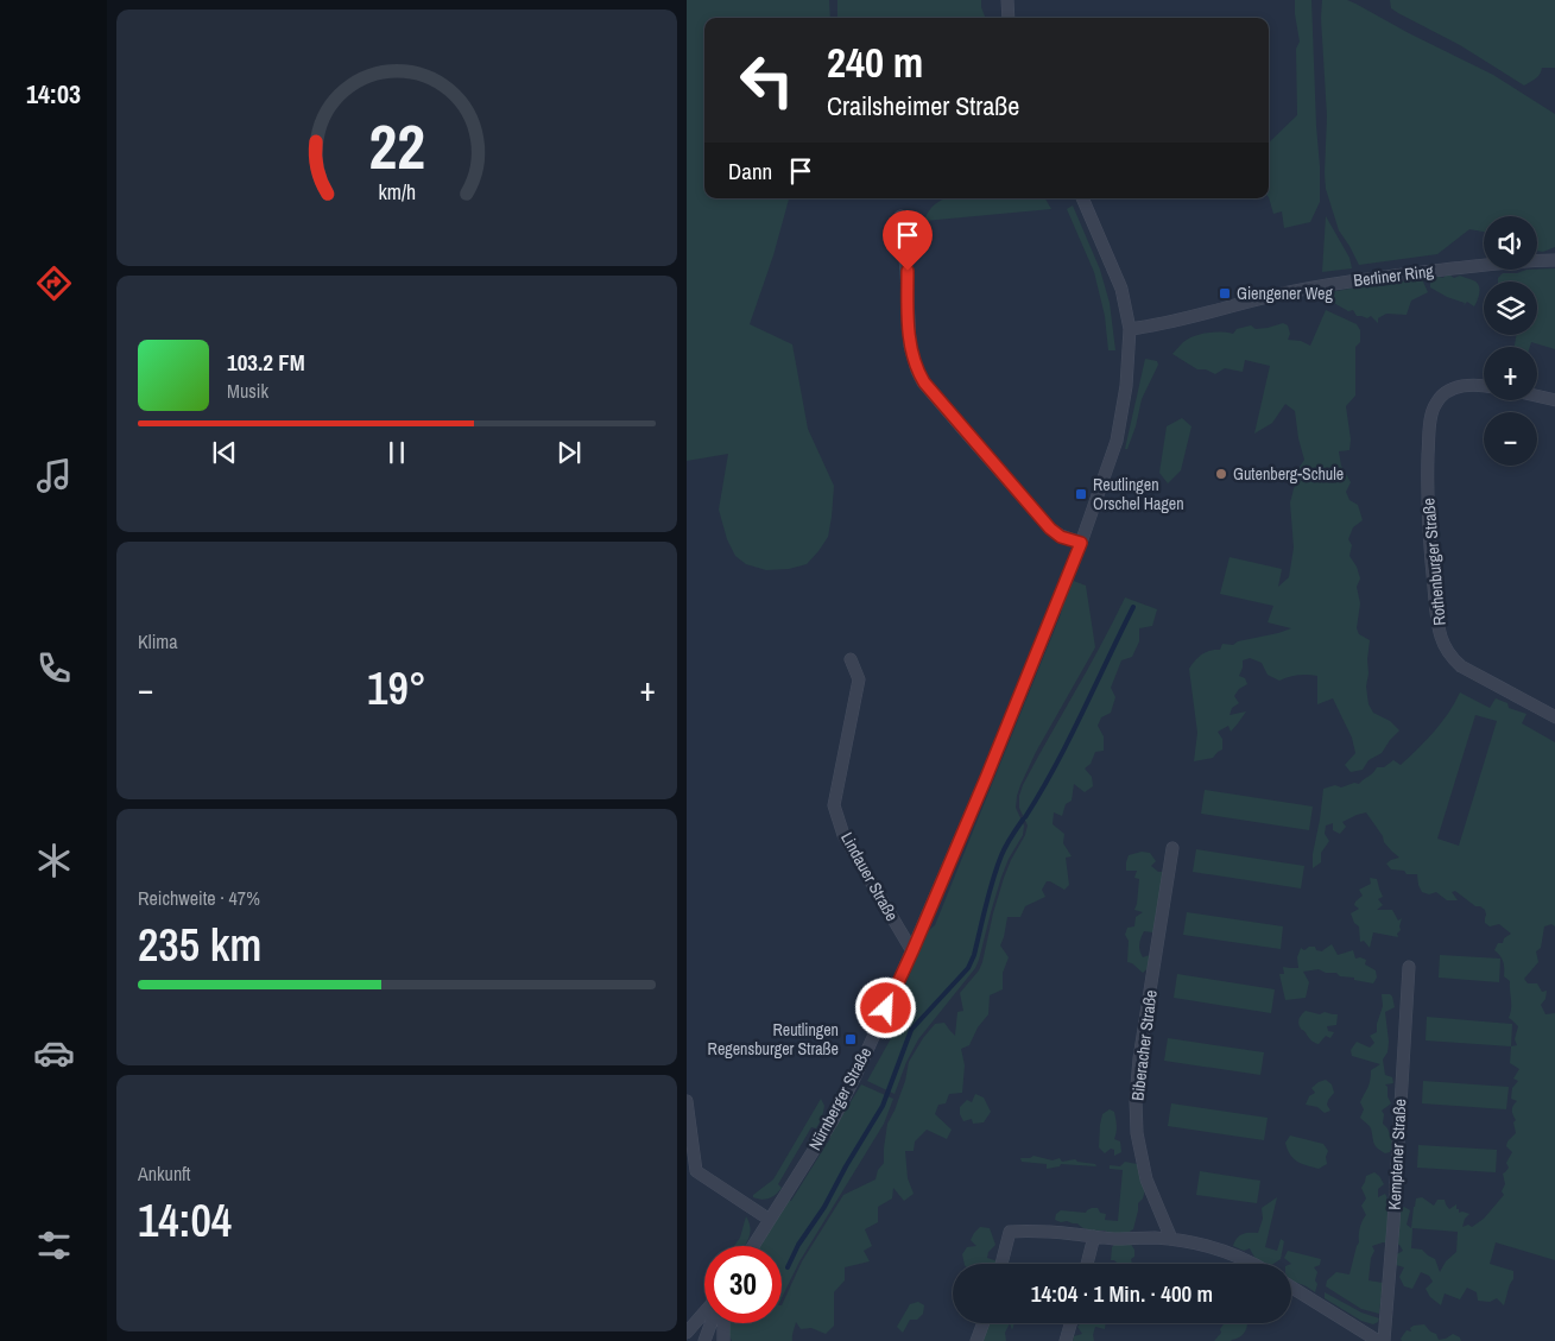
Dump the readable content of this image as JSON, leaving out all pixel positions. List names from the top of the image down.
{
  "streets": {
    "street": [
      "Berliner Ring",
      "Rothenburger Straße",
      "Lindauer Straße",
      "Biberacher Straße",
      "Nürnberger Straße",
      "Kemptener Straße"
    ]
  },
  "crossings": [
    ["Berliner Ring", "Nürnberger Straße"],
    ["Lindauer Straße", "Nürnberger Straße"]
  ],
  "places": {
    "transit": ["Giengener Weg", "Reutlingen Orschel Hagen", "Reutlingen Regensburger Straße"],
    "other": ["Gutenberg-Schule"]
  },
  "page": {
    "tabs": "14:03",
    "turn": ["240 m", "Crailsheimer Straße"],
    "then": "Dann",
    "map_buttons": ["+", "−"],
    "song": ["103.2 FM", "Musik"],
    "tile": [
      "Klima",
      ["Reichweite · 47%", "235 km"],
      ["Ankunft", "14:04"]
    ],
    "heat": ["−", "19°", "+"],
    "limit": "30",
    "trip": "14:04 · 1 Min. · 400 m",
    "gauge": ["22", "km/h"]
  }
}
